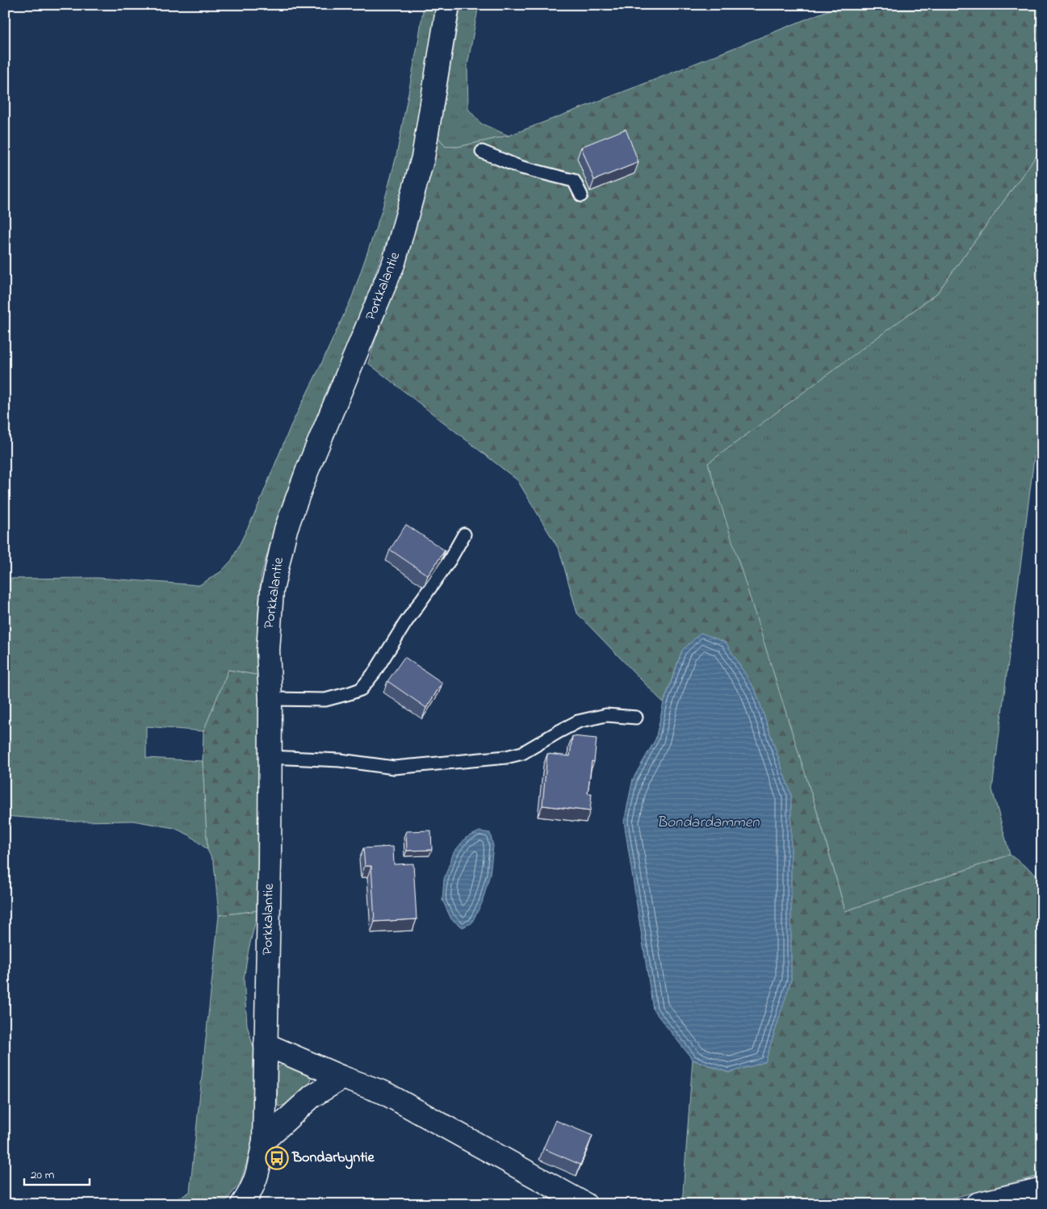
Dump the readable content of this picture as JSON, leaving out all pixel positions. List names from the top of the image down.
{
  "streets": {
    "street": ["Porkkalantie"]
  },
  "water": ["Bondardammen"],
  "places": {
    "bus stop": ["Bondarbyntie"]
  },
  "scale_bar": "20 m"
}
